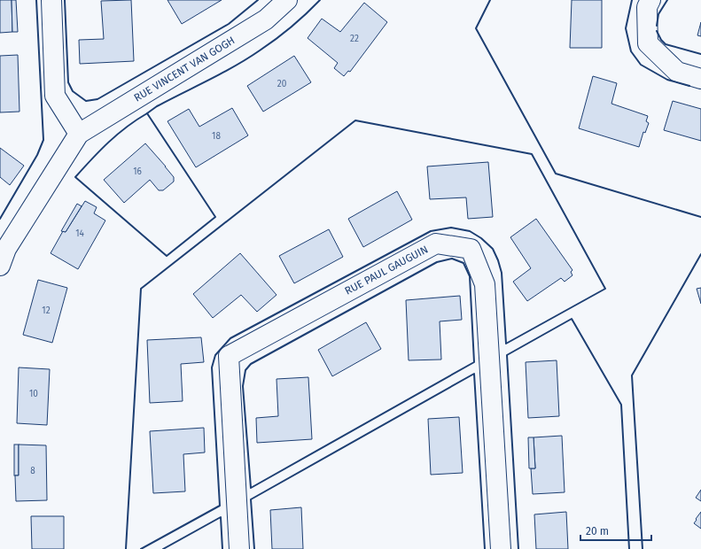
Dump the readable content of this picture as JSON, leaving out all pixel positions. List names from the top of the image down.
{
  "streets": {
    "street": ["RUE VINCENT VAN GOGH", "RUE PAUL GAUGUIN"]
  },
  "house_numbers": [
    "22",
    "20",
    "18",
    "16",
    "14",
    "12",
    "10",
    "8"
  ],
  "scale_bar": "20 m"
}
